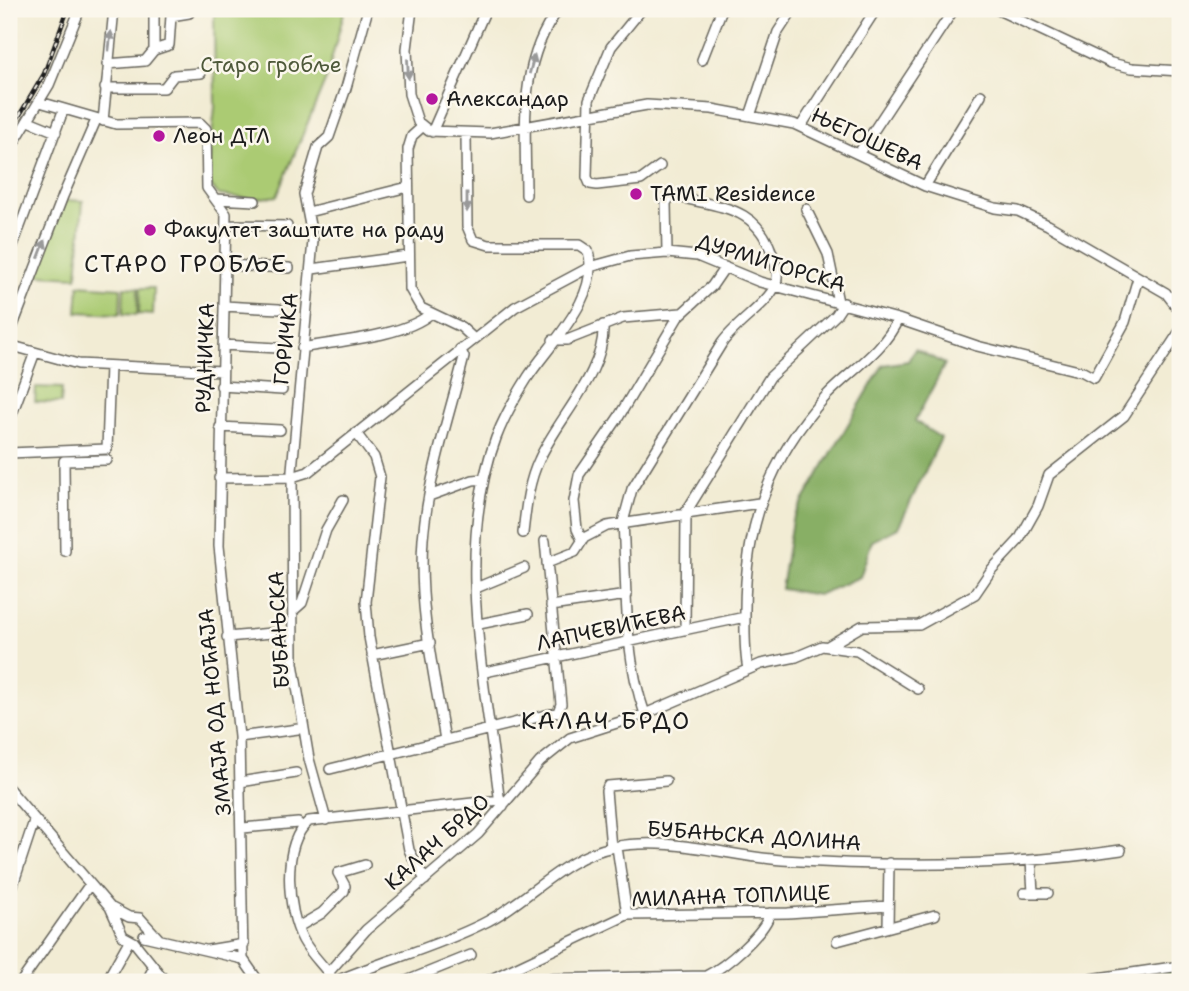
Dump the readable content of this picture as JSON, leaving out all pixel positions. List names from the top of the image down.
{
  "streets": {
    "street": [
      "ЊЕГОШЕВА",
      "ДУРМИТОРСКА",
      "ГОРИЧКА",
      "РУДНИЧКА",
      "ЛАПЧЕВИЋЕВА",
      "БУБАЊСКА",
      "ЗМАЈА ОД НОЋАЈА",
      "БУБАЊСКА ДОЛИНА",
      "КАЛАЧ БРДО",
      "МИЛАНА ТОПЛИЦЕ"
    ]
  },
  "crossings": [
    ["ЊЕГОШЕВА", "ДУРМИТОРСКА"],
    ["ДУРМИТОРСКА", "ГОРИЧКА"],
    ["ДУРМИТОРСКА", "РУДНИЧКА"],
    ["ДУРМИТОРСКА", "БУБАЊСКА"],
    ["ДУРМИТОРСКА", "ЗМАЈА ОД НОЋАЈА"],
    ["ГОРИЧКА", "БУБАЊСКА"],
    ["РУДНИЧКА", "ЗМАЈА ОД НОЋАЈА"]
  ],
  "districts": ["СТАРО ГРОБЉЕ", "КАЛАЧ БРДО"],
  "parks": ["Старо гробље"],
  "places": [
    "Александар",
    "Леон ДТЛ",
    "TAMI Residence",
    "Факултет заштите на раду"
  ]
}
